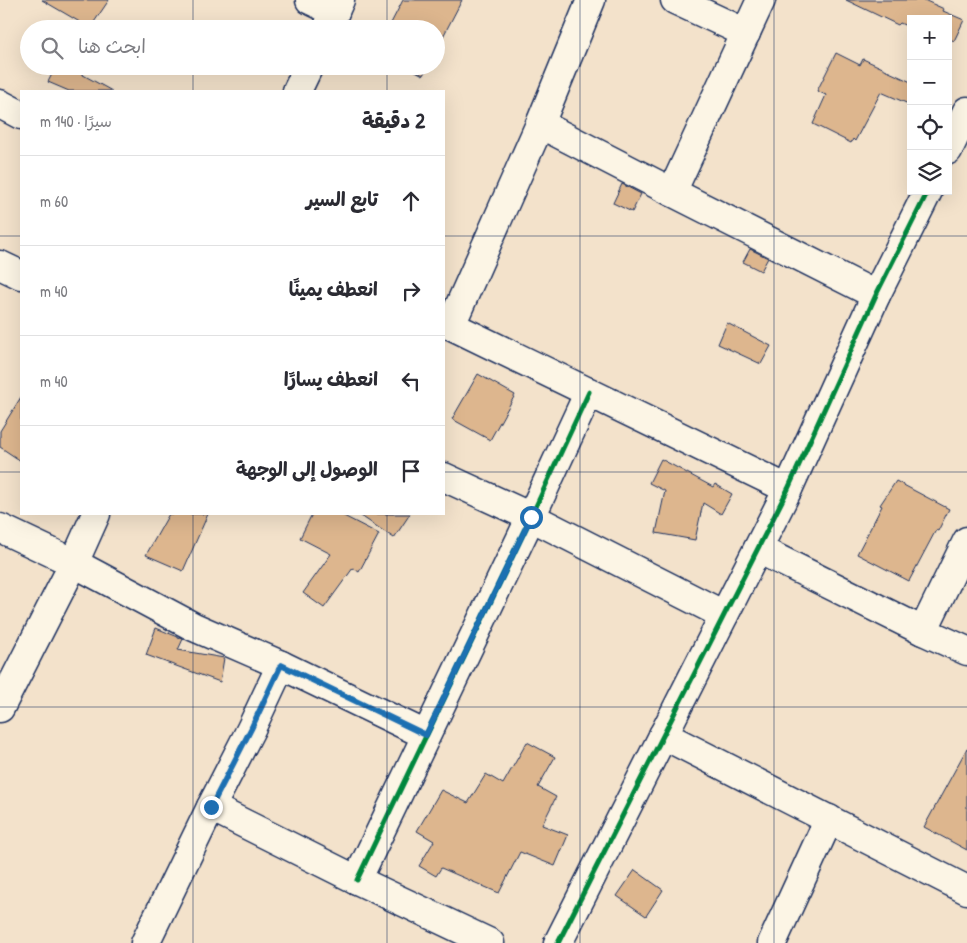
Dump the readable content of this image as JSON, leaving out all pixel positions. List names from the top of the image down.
{
  "page": {
    "map_buttons": ["+", "−"],
    "search": "ابحث هنا",
    "heading": ["2 دقيقة", "سيرًا · 140 m"],
    "list": [
      ["تابع السير", "60 m"],
      ["انعطف يمينًا", "40 m"],
      ["انعطف يسارًا", "40 m"],
      "الوصول إلى الوجهة"
    ]
  }
}
